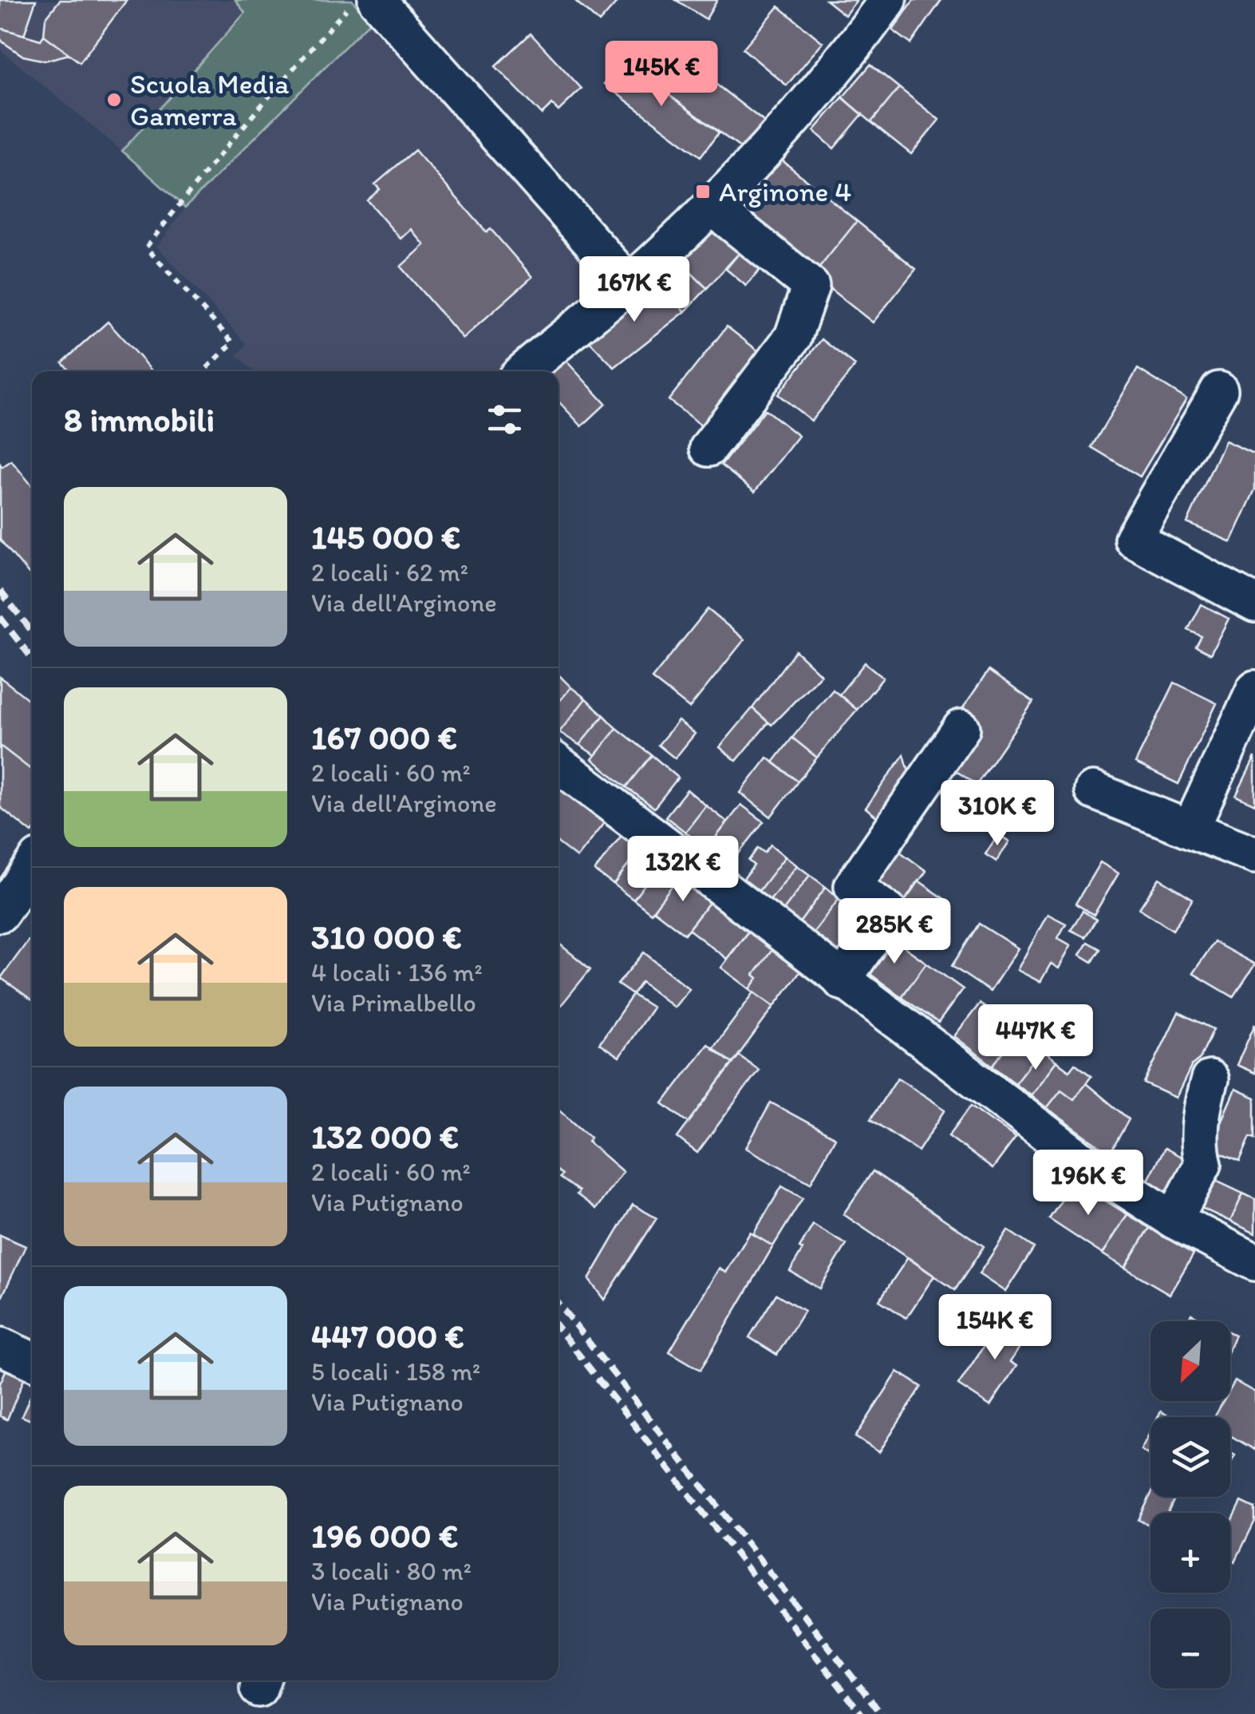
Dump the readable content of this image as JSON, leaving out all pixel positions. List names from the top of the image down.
{
  "places": {
    "other": ["Scuola Media Gamerra"],
    "transit": ["Arginone 4"]
  },
  "north": "bottom left",
  "page": {
    "price": [
      "145K €",
      "167K €",
      "310K €",
      "132K €",
      "285K €",
      "447K €",
      "196K €",
      "154K €"
    ],
    "heading": "8 immobili",
    "list": [
      {
        "name": "145 000 €",
        "note": "2 locali · 62 m² · Via dell'Arginone"
      },
      {
        "name": "167 000 €",
        "note": "2 locali · 60 m² · Via dell'Arginone"
      },
      {
        "name": "310 000 €",
        "note": "4 locali · 136 m² · Via Primalbello"
      },
      {
        "name": "132 000 €",
        "note": "2 locali · 60 m² · Via Putignano"
      },
      {
        "name": "447 000 €",
        "note": "5 locali · 158 m² · Via Putignano"
      },
      {
        "name": "196 000 €",
        "note": "3 locali · 80 m² · Via Putignano"
      }
    ],
    "map_buttons": ["+", "−"]
  }
}
